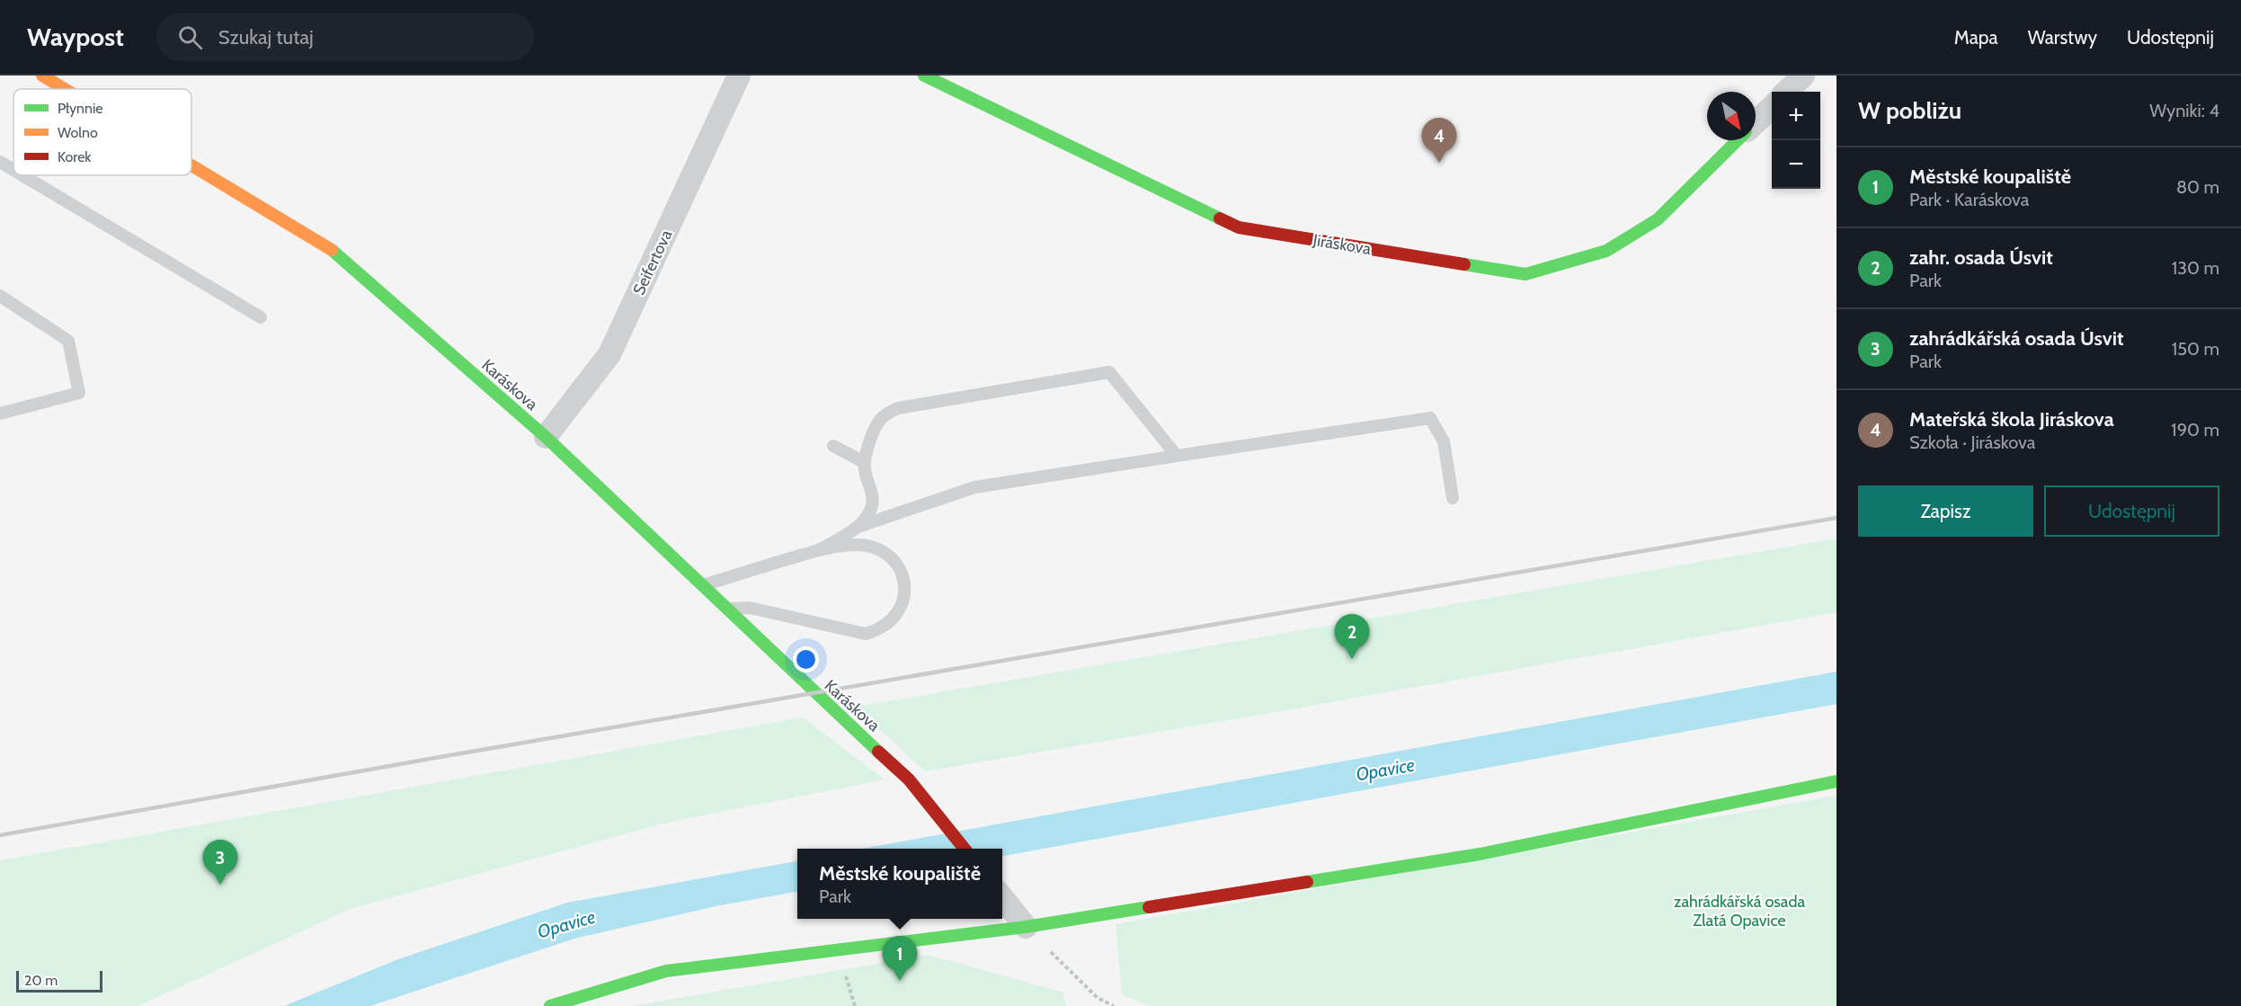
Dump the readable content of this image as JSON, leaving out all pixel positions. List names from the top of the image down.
{
  "streets": {
    "street": ["Jiráskova", "Seifertova", "Karáskova"]
  },
  "crossings": [
    ["Seifertova", "Karáskova"]
  ],
  "water": ["Opavice"],
  "parks": ["zahrádkářská osada Zlatá Opavice"],
  "legend": ["Płynnie", "Wolno", "Korek"],
  "scale_bar": "20 m",
  "north": "bottom right",
  "page": {
    "header": "Waypost",
    "search": "Szukaj tutaj",
    "nav": ["Mapa", "Warstwy", "Udostępnij"],
    "heading": ["W pobliżu", "Wyniki: 4"],
    "map_buttons": ["+", "−"],
    "pins": [
      "4",
      "2",
      "3",
      "1"
    ],
    "list": [
      {
        "mark": "1",
        "name": "Městské koupaliště",
        "note": "Park · Karáskova",
        "value": "80 m"
      },
      {
        "mark": "2",
        "name": "zahr. osada Úsvit",
        "note": "Park",
        "value": "130 m"
      },
      {
        "mark": "3",
        "name": "zahrádkářská osada Úsvit",
        "note": "Park",
        "value": "150 m"
      },
      {
        "mark": "4",
        "name": "Mateřská škola Jiráskova",
        "note": "Szkoła · Jiráskova",
        "value": "190 m"
      }
    ],
    "buttons": ["Zapisz", "Udostępnij"],
    "popup": ["Městské koupaliště", "Park"],
    "scale": "20 m"
  }
}
